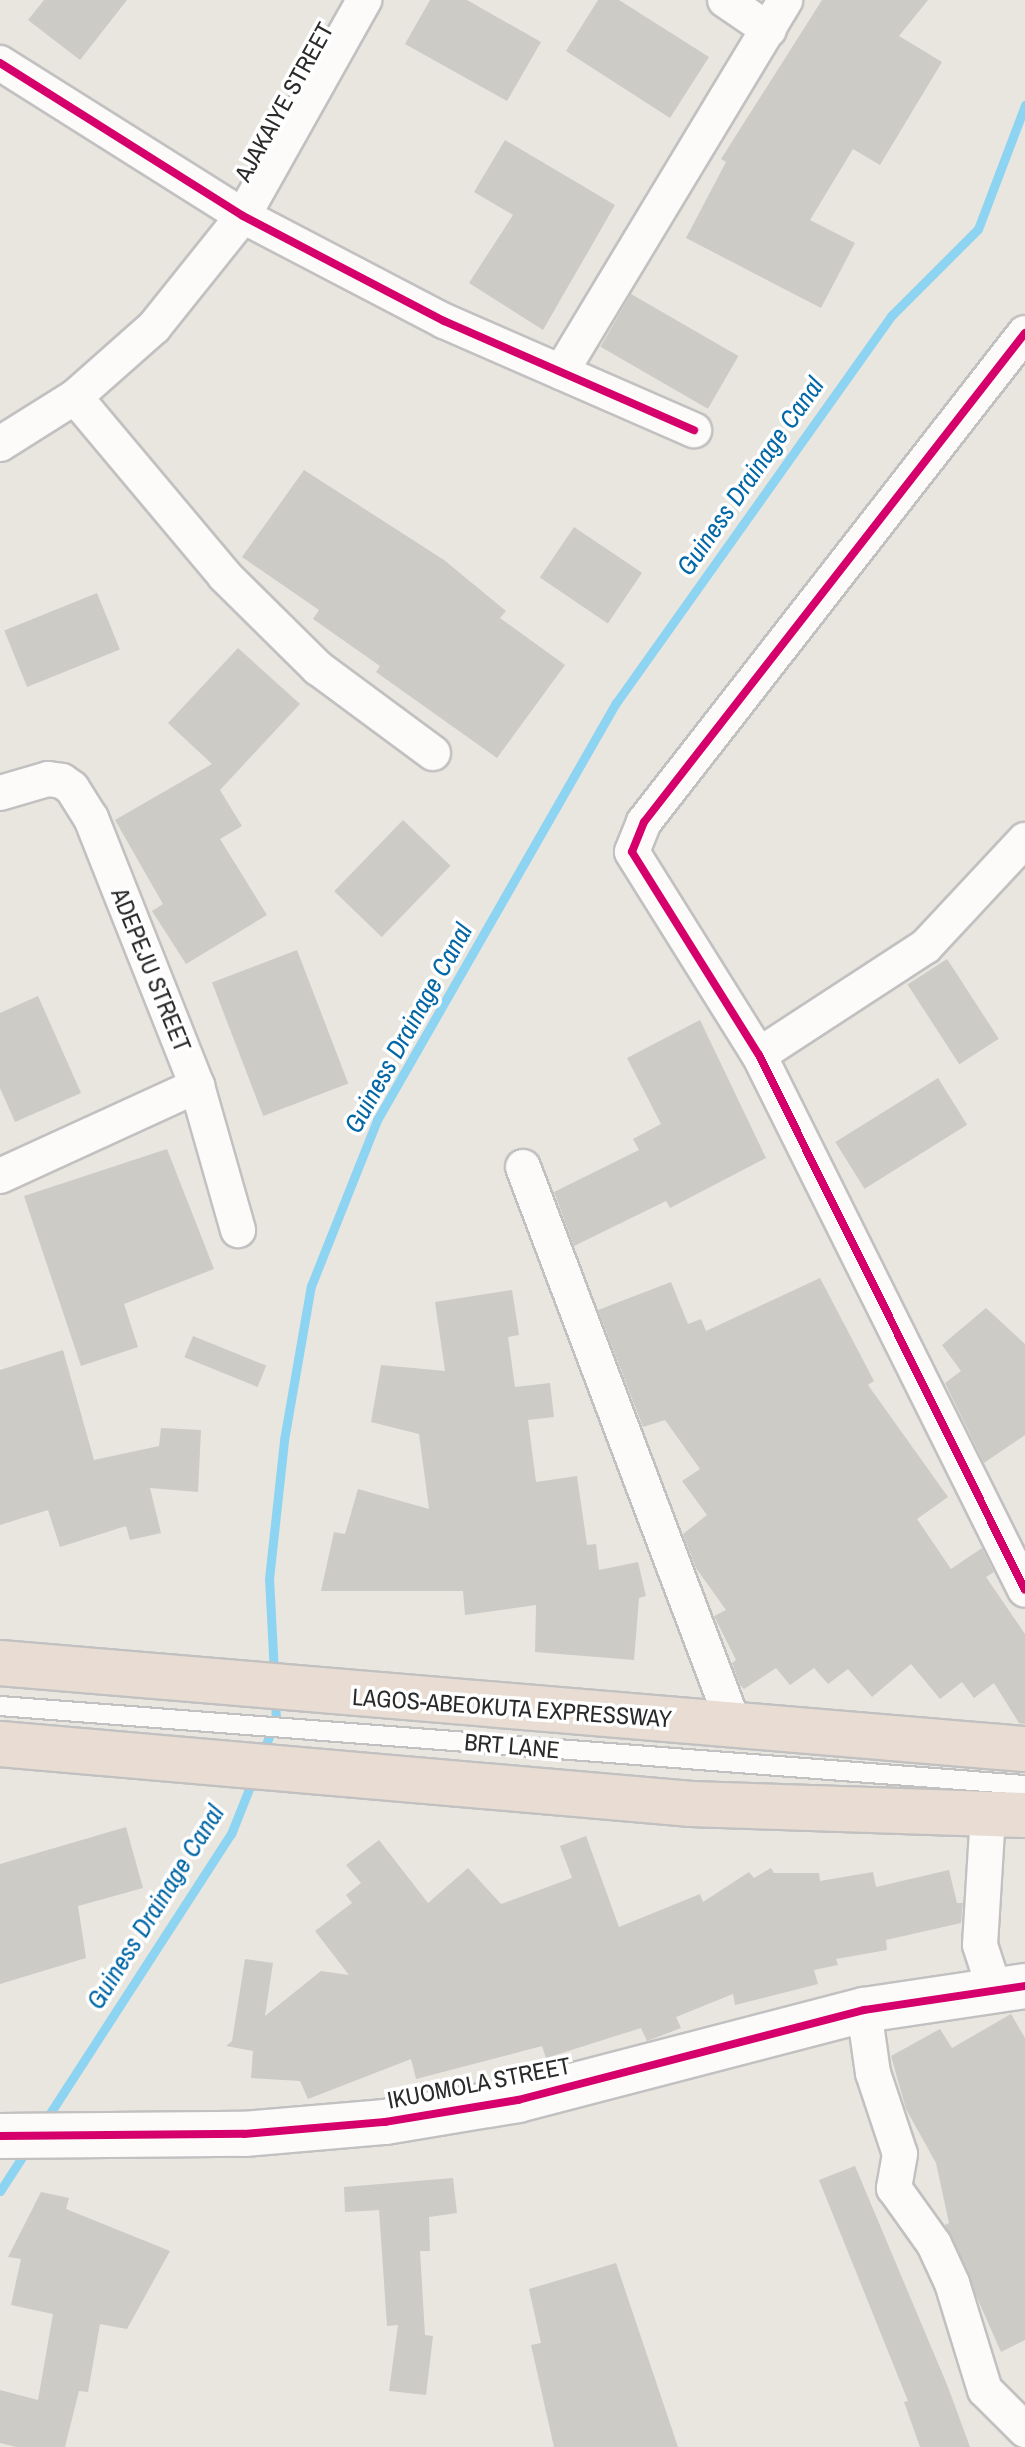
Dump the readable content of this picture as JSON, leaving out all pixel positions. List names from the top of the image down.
{
  "streets": {
    "highway": ["LAGOS-ABEOKUTA EXPRESSWAY"],
    "street": ["AJAKAIYE STREET", "ADEPEJU STREET", "IKUOMOLA STREET"],
    "lane": ["BRT LANE"]
  },
  "crossings": [
    ["LAGOS-ABEOKUTA EXPRESSWAY", "BRT LANE"]
  ],
  "water": ["Guiness Drainage Canal"]
}
